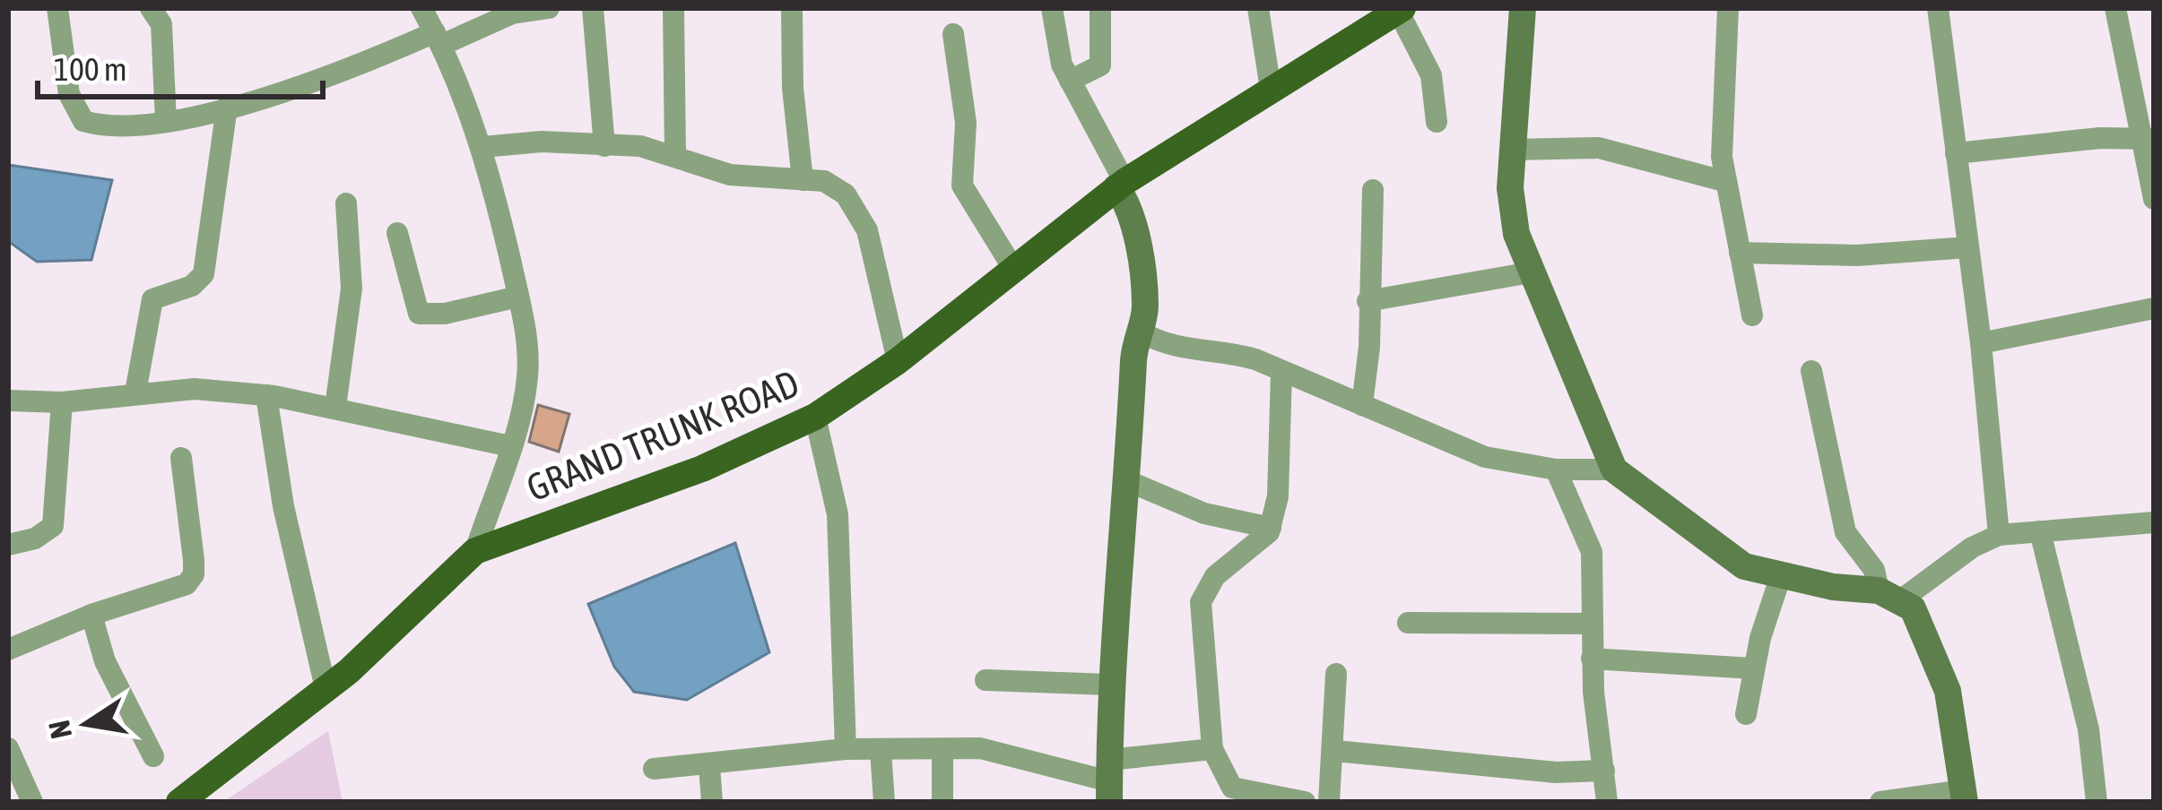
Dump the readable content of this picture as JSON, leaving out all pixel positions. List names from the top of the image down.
{
  "streets": {
    "main road": ["GRAND TRUNK ROAD"]
  },
  "scale_bar": "100 m",
  "north": "left"
}
